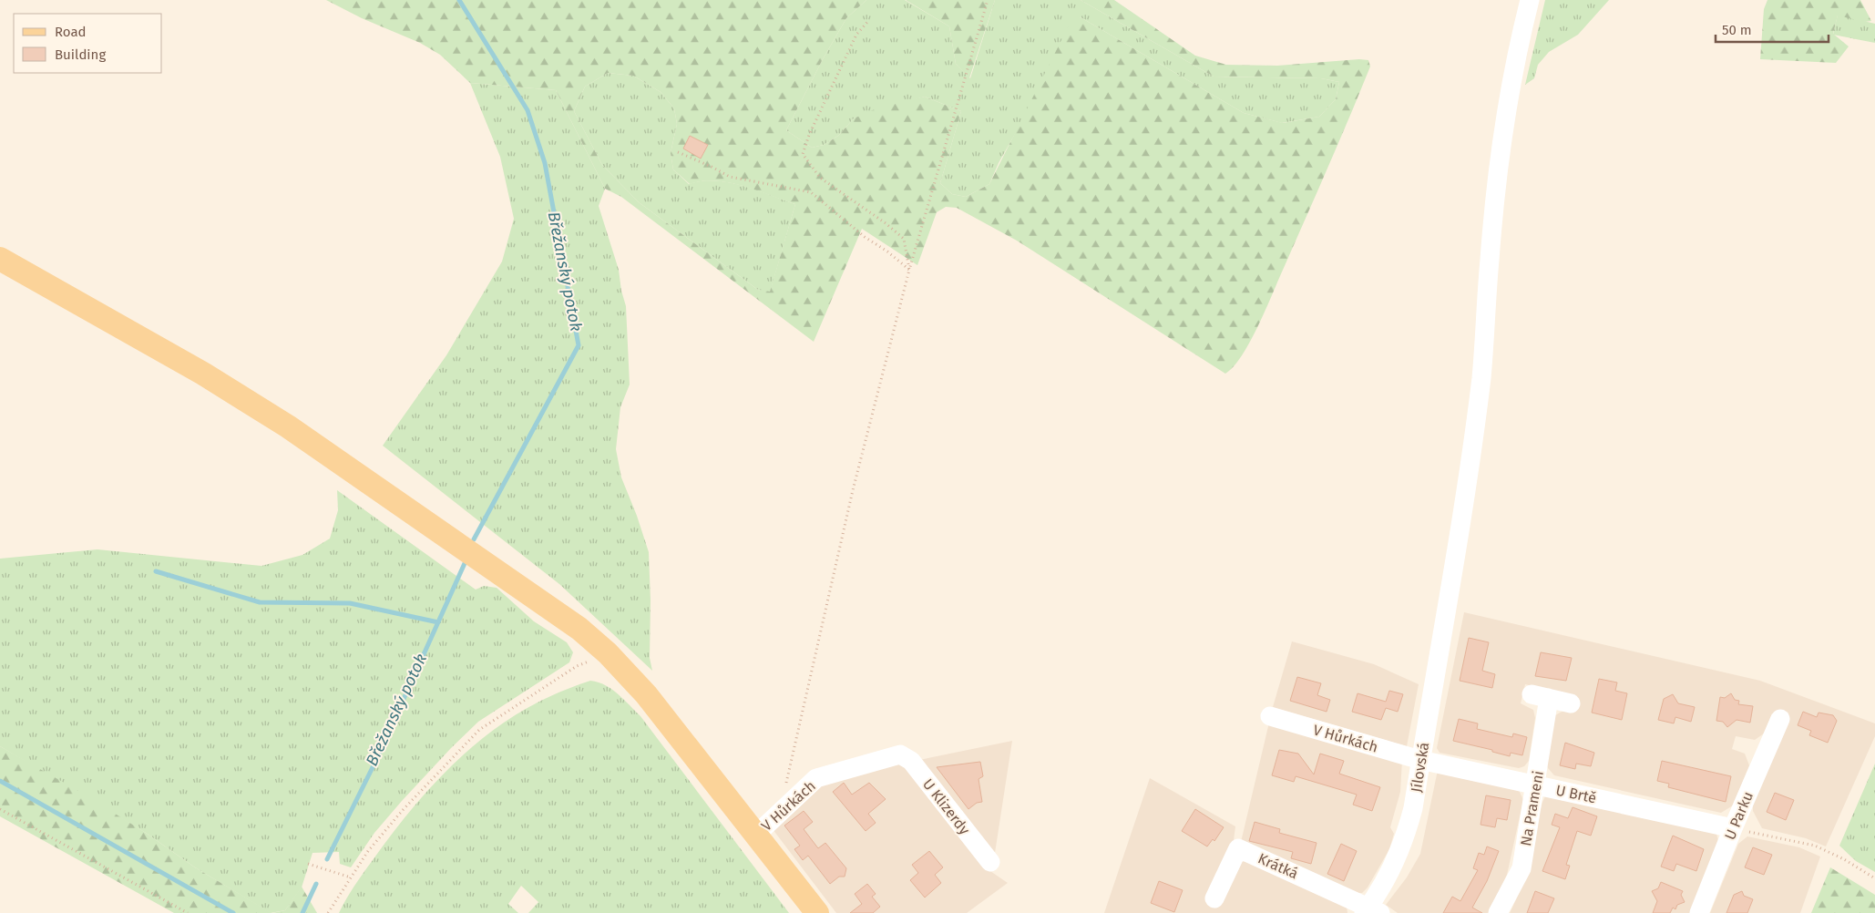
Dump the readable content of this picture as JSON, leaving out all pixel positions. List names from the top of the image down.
{
  "streets": {
    "street": [
      "V Hůrkách",
      "Jílovská",
      "U Brtě",
      "U Klizerdy",
      "Na Prameni",
      "U Parku",
      "Krátká"
    ]
  },
  "crossings": [
    ["V Hůrkách", "Jílovská"],
    ["V Hůrkách", "U Brtě"],
    ["V Hůrkách", "U Klizerdy"],
    ["Jílovská", "U Brtě"],
    ["Jílovská", "Krátká"],
    ["U Brtě", "Na Prameni"],
    ["U Brtě", "U Parku"]
  ],
  "water": ["Břežanský potok"],
  "legend": ["Road", "Building"],
  "scale_bar": "50 m"
}
